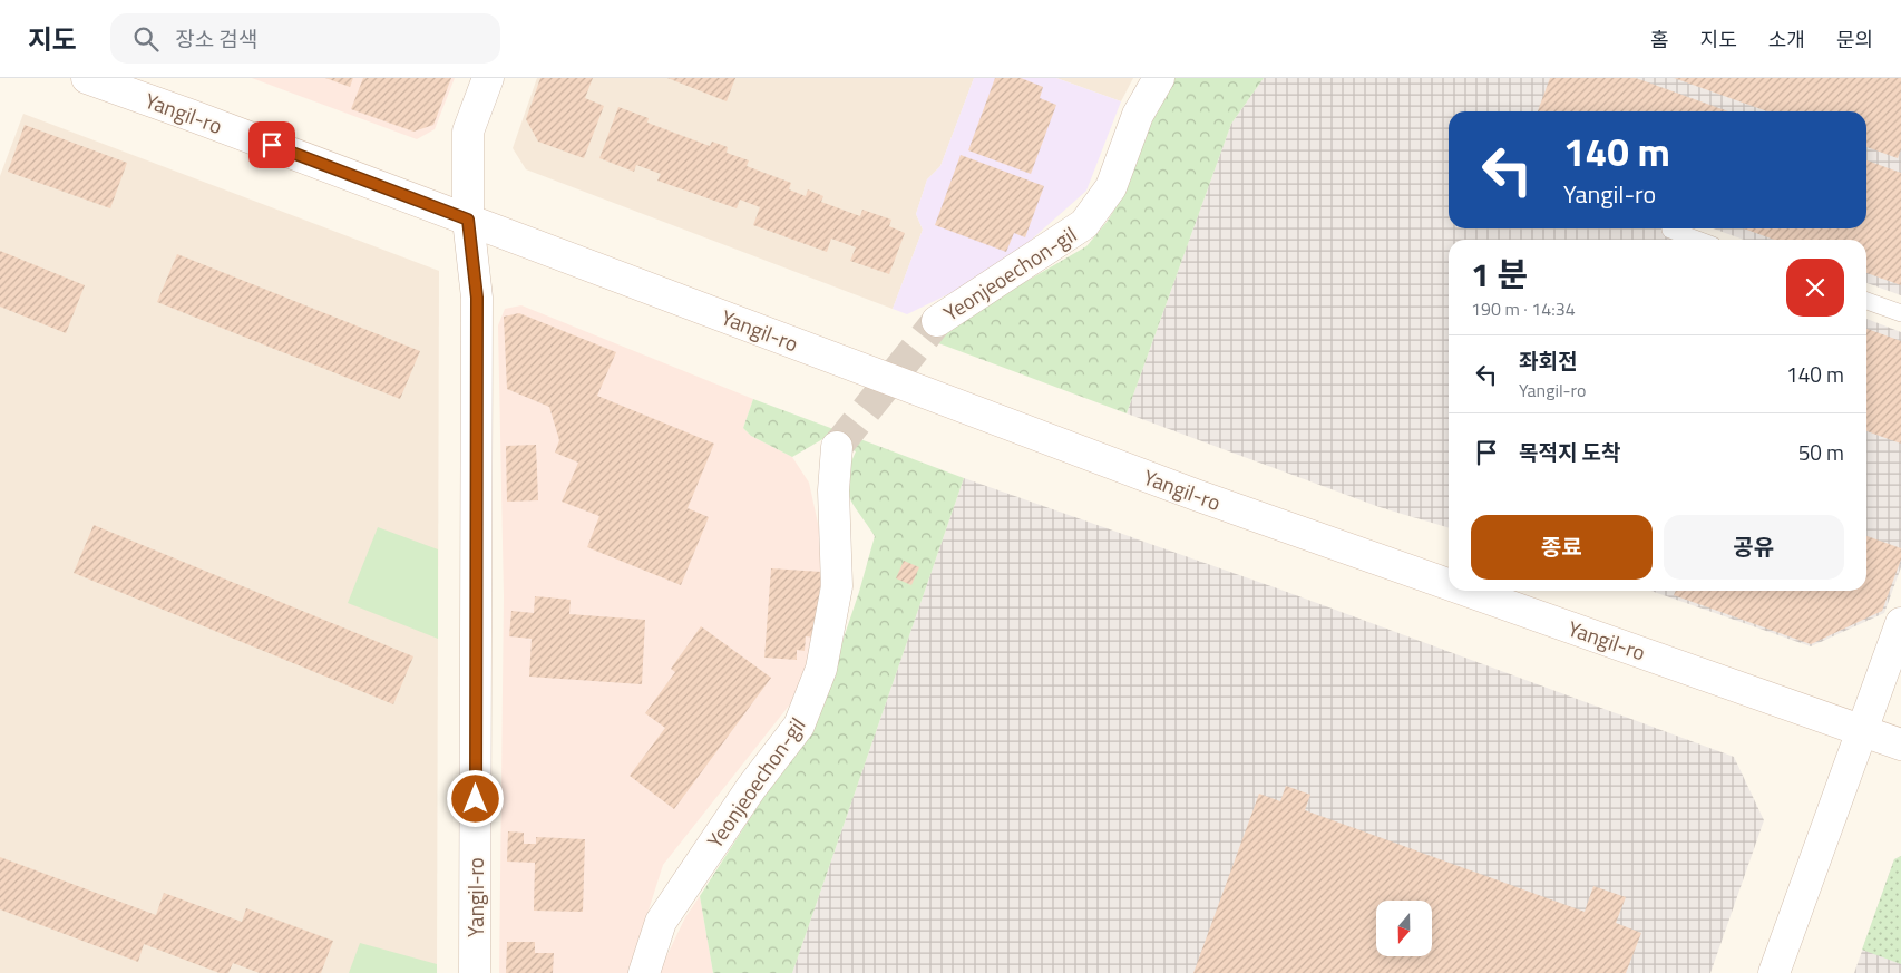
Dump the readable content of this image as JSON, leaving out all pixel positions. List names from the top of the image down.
{
  "streets": {
    "street": ["Yangil-ro", "Yeonjeoechon-gil"]
  },
  "north": "bottom",
  "page": {
    "header": "지도",
    "search": "장소 검색",
    "nav": [
      "홈",
      "지도",
      "소개",
      "문의"
    ],
    "turn": ["140 m", "Yangil-ro"],
    "heading": ["1 분", "190 m · 14:34"],
    "list": [
      {
        "name": "좌회전",
        "note": "Yangil-ro",
        "value": "140 m"
      },
      {
        "name": "목적지 도착",
        "value": "50 m"
      }
    ],
    "buttons": ["종료", "공유"]
  }
}
